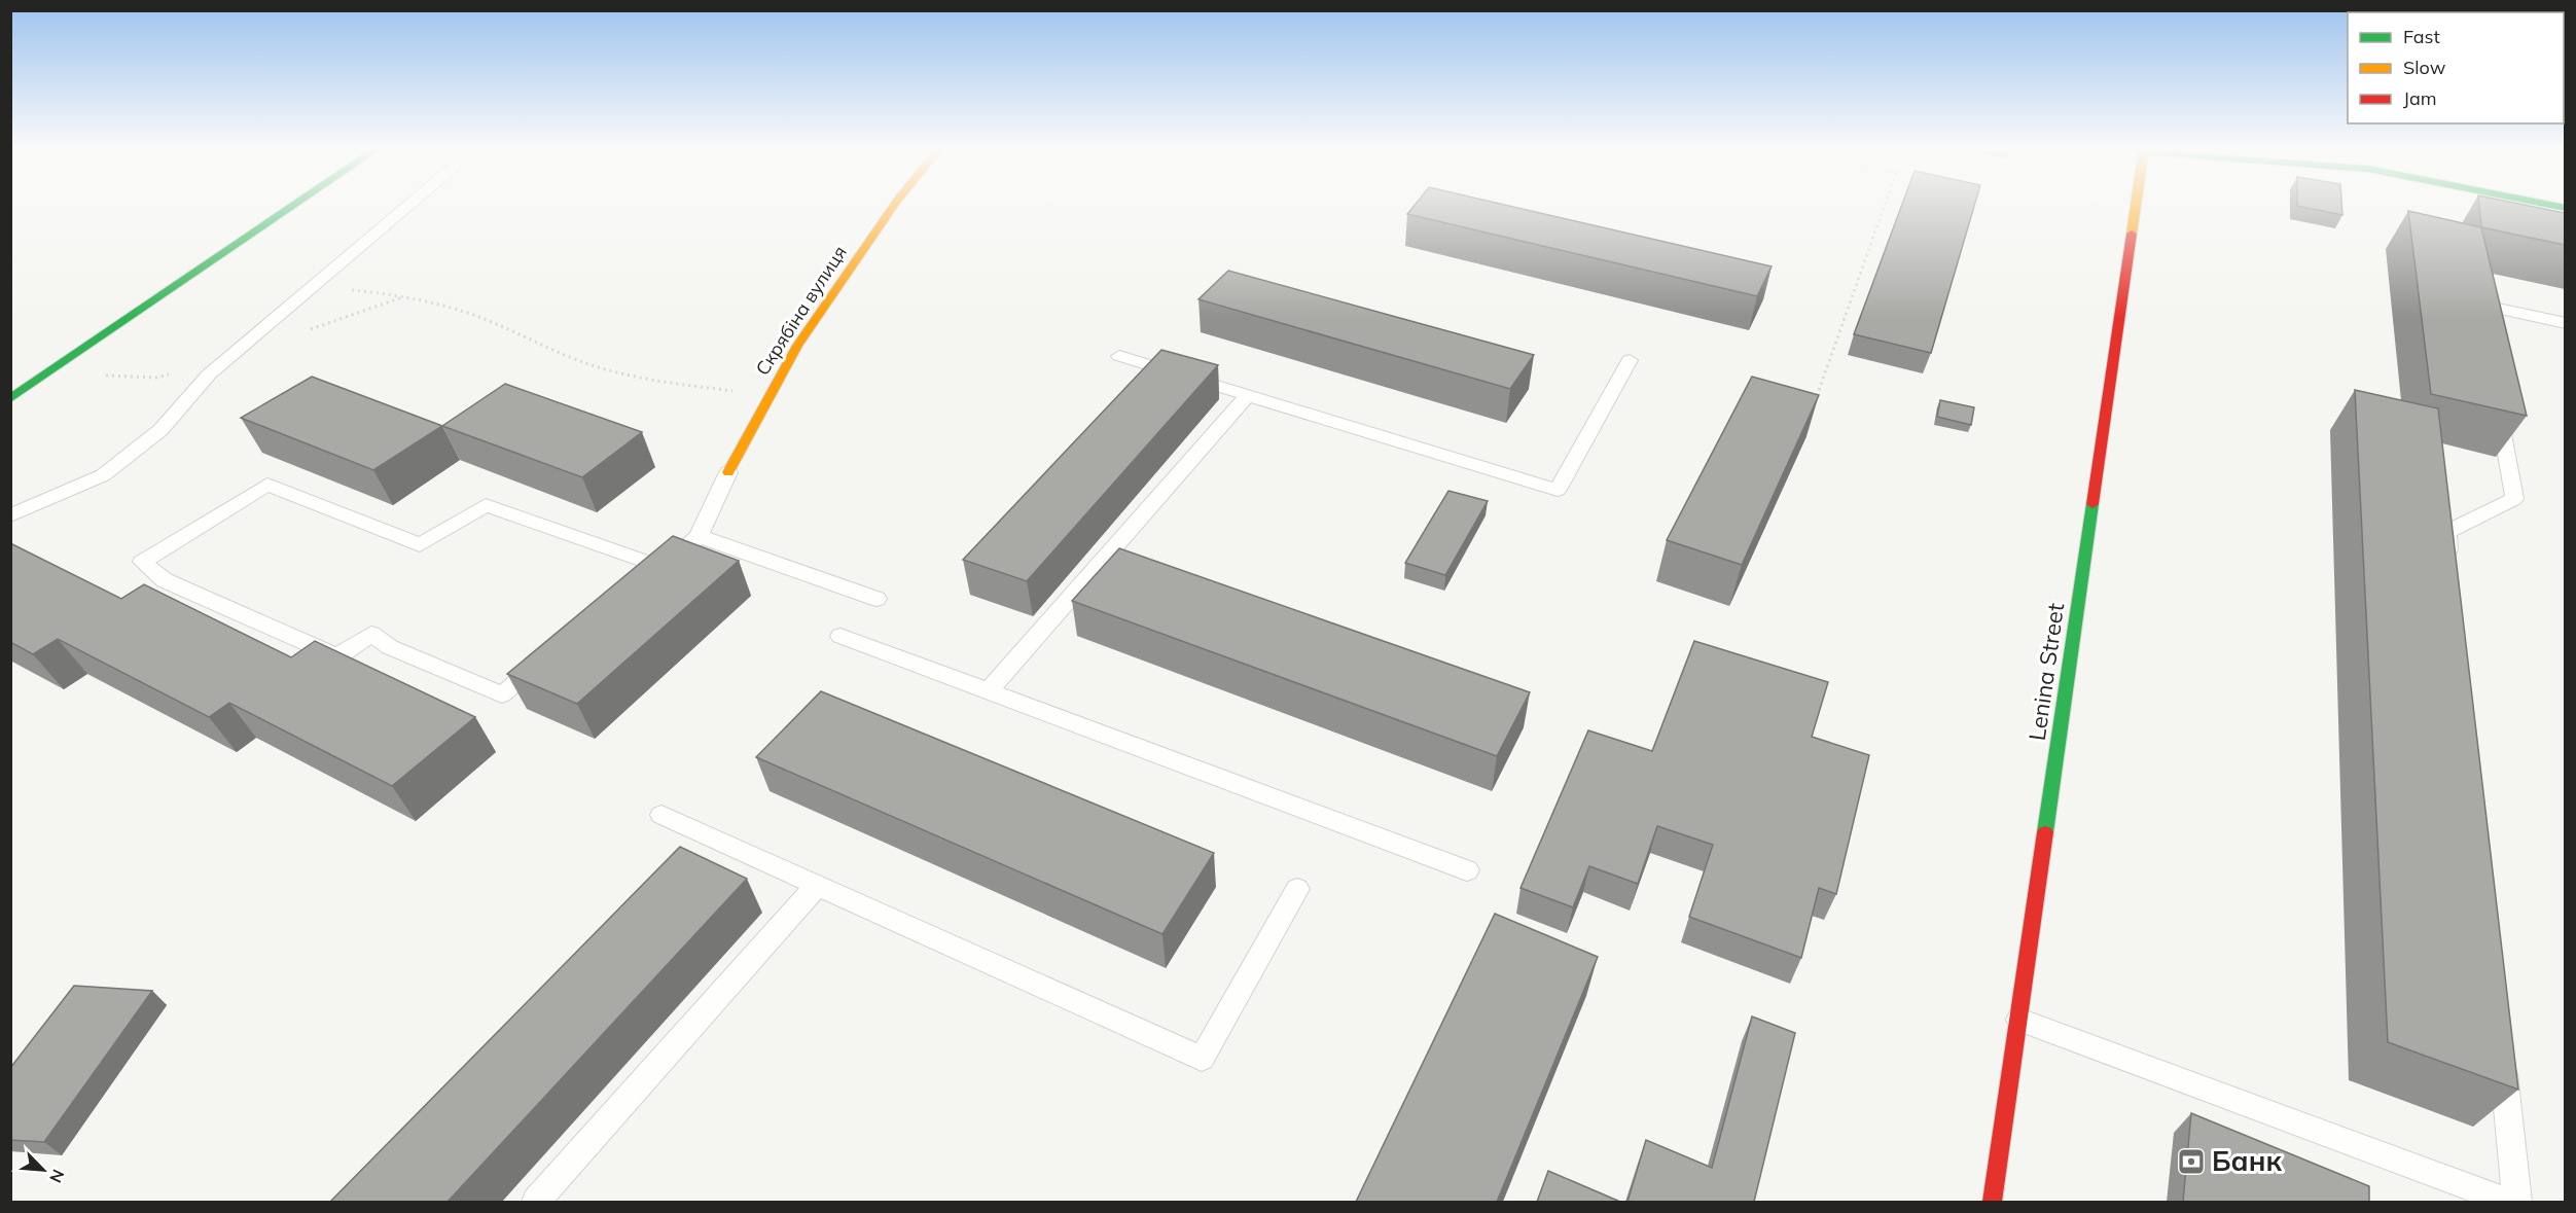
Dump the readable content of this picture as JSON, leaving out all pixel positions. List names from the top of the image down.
{
  "streets": {
    "street": ["Скрябіна вулиця", "Lenina Street"]
  },
  "places": {
    "bank": ["Банк"]
  },
  "legend": ["Fast", "Slow", "Jam"],
  "north": "bottom right"
}
